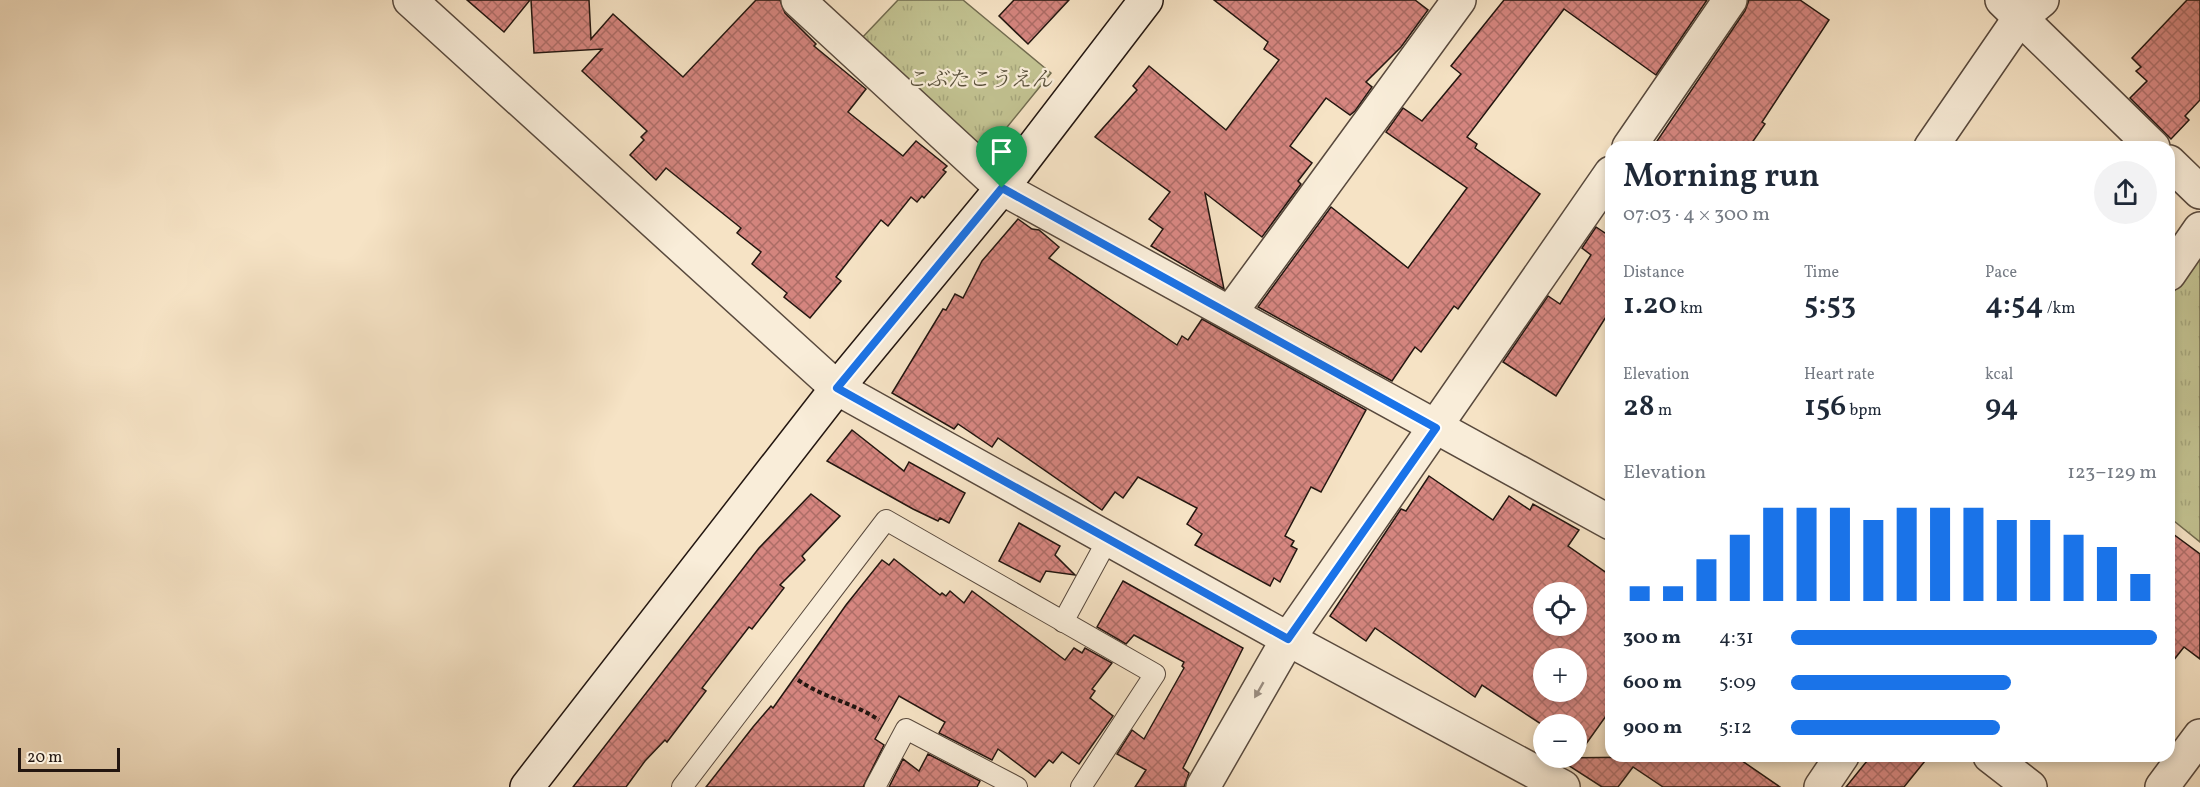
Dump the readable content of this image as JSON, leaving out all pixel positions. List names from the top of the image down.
{
  "parks": ["こぶたこうえん"],
  "scale_bar": "20 m",
  "page": {
    "heading": ["Morning run", "07:03 · 4 × 300 m"],
    "stats": [
      ["Distance", "1.20 km"],
      ["Time", "5:53"],
      ["Pace", "4:54 /km"],
      ["Elevation", "28 m"],
      ["Heart rate", "156 bpm"],
      ["kcal", "94"]
    ],
    "chart": ["Elevation", "123–129 m"],
    "map_buttons": ["+", "−"],
    "list": [
      {
        "name": "300 m",
        "note": "4:31"
      },
      {
        "name": "600 m",
        "note": "5:09"
      },
      {
        "name": "900 m",
        "note": "5:12"
      }
    ],
    "scale": "20 m"
  }
}
